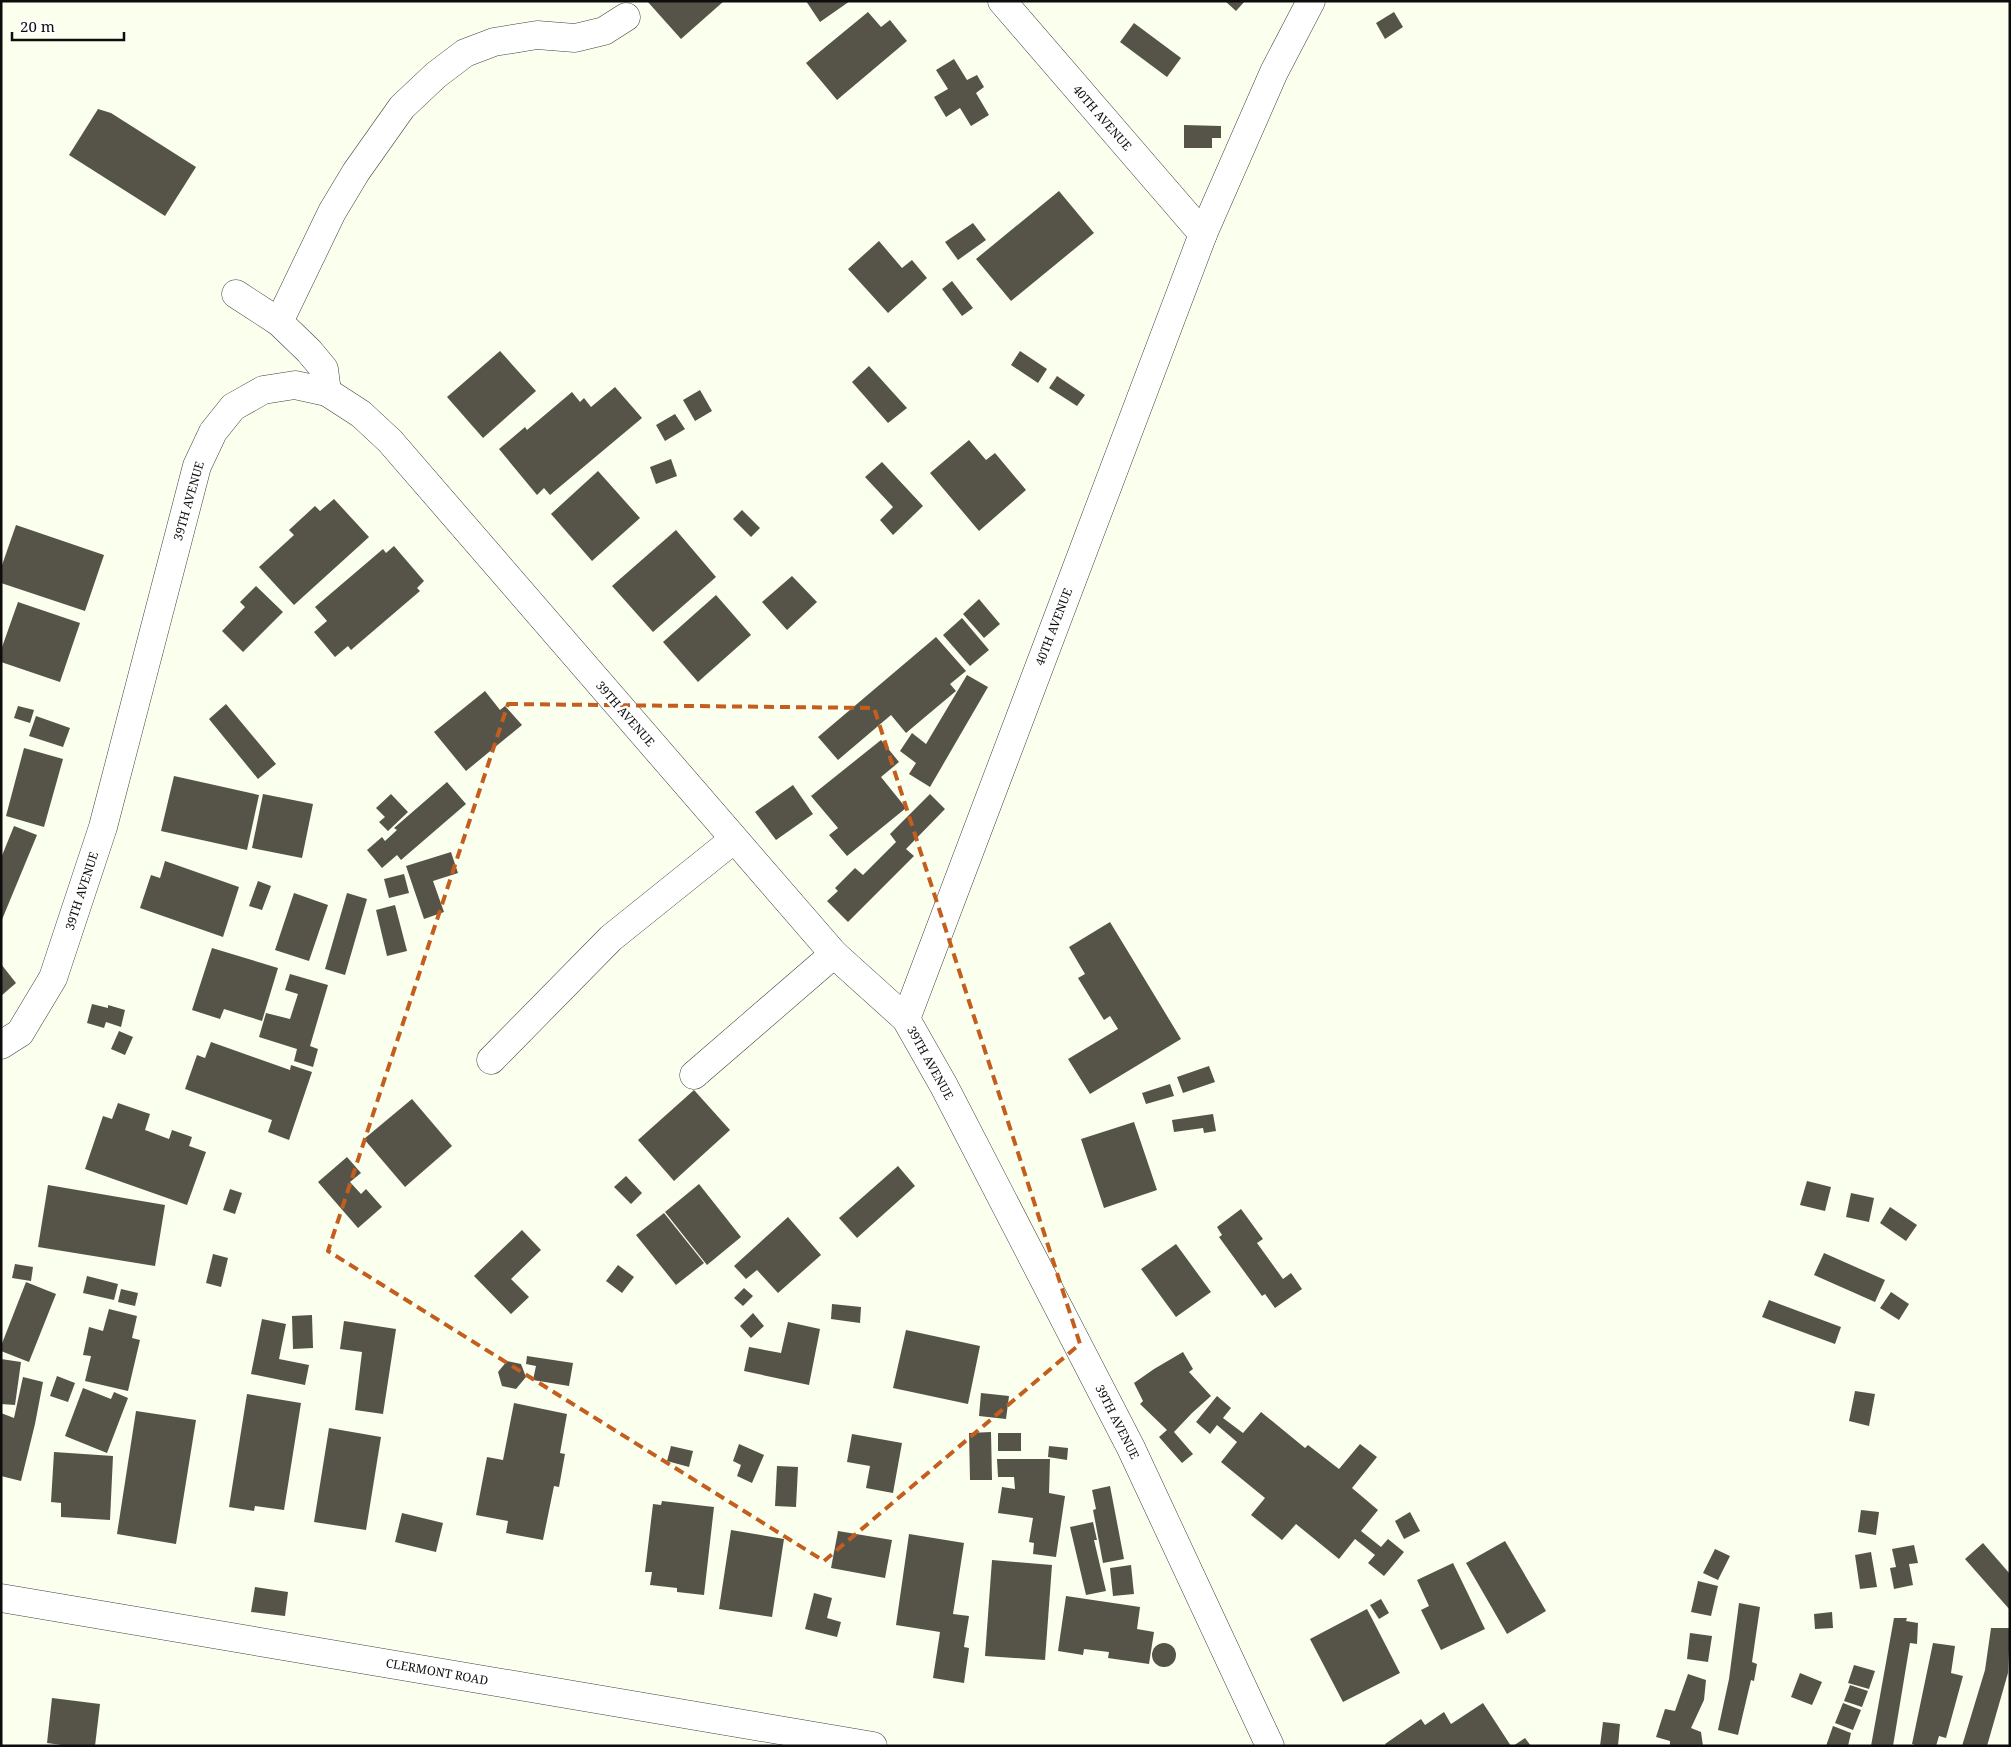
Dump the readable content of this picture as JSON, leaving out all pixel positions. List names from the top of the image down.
{
  "streets": {
    "street": ["40TH AVENUE", "39TH AVENUE", "CLERMONT ROAD"]
  },
  "crossings": [
    ["40TH AVENUE", "39TH AVENUE"]
  ],
  "scale_bar": "20 m"
}
